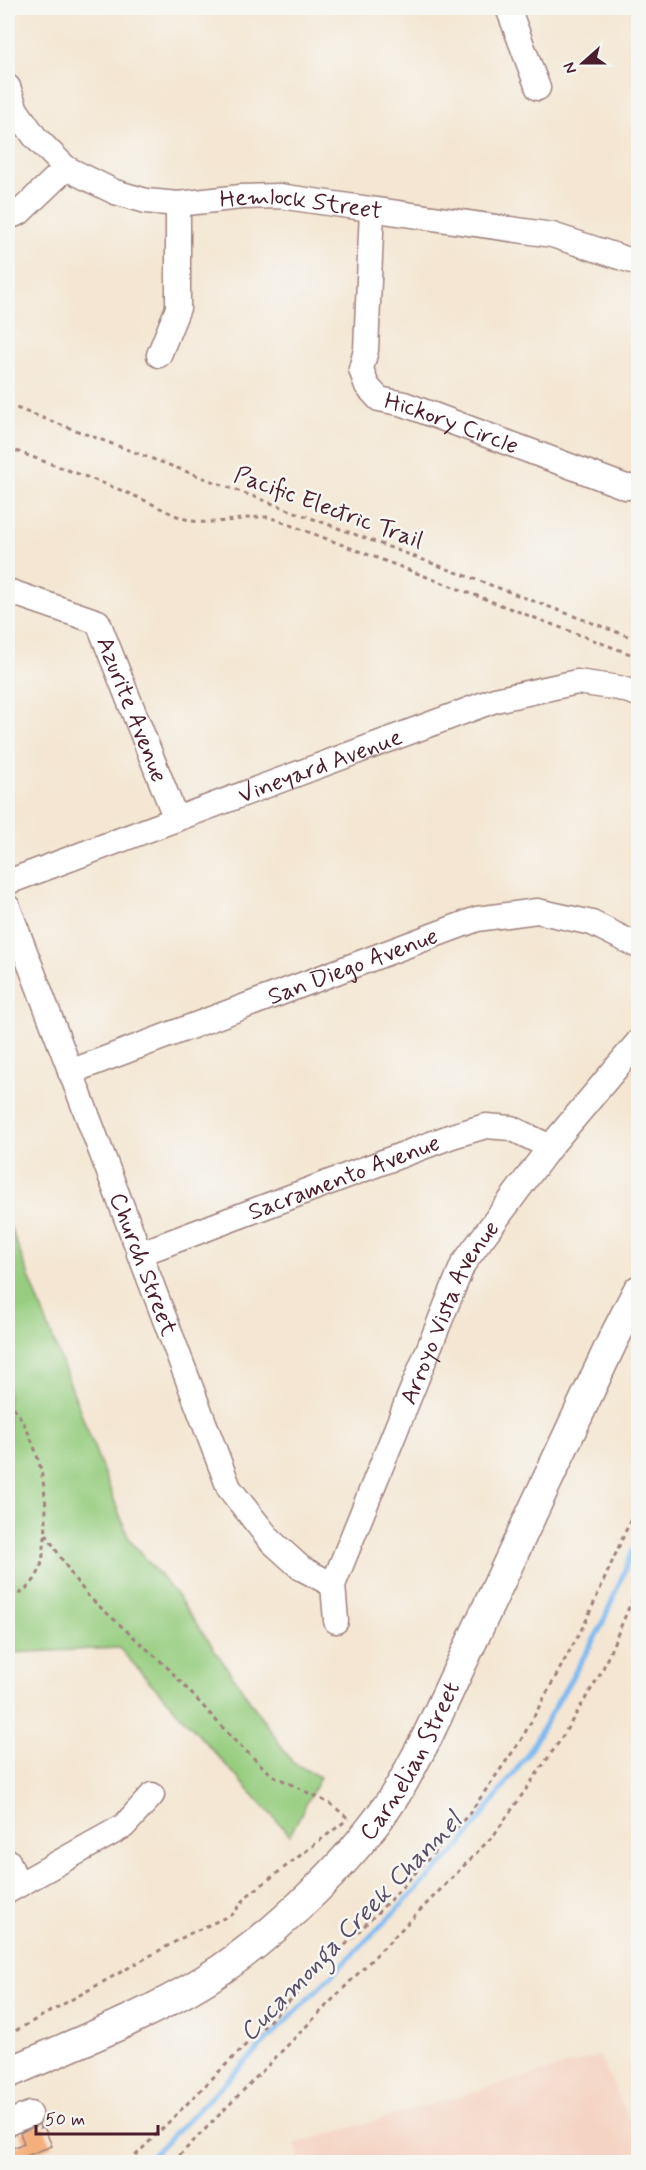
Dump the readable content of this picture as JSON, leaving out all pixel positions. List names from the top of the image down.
{
  "streets": {
    "main road": ["Carnelian Street"],
    "street": [
      "Hemlock Street",
      "Hickory Circle",
      "Azurite Avenue",
      "Vineyard Avenue",
      "San Diego Avenue",
      "Sacramento Avenue",
      "Church Street",
      "Arroyo Vista Avenue"
    ],
    "path": ["Pacific Electric Trail"]
  },
  "crossings": [
    ["Hemlock Street", "Hickory Circle"],
    ["Azurite Avenue", "Vineyard Avenue"],
    ["San Diego Avenue", "Church Street"],
    ["Sacramento Avenue", "Church Street"],
    ["Sacramento Avenue", "Arroyo Vista Avenue"],
    ["Church Street", "Arroyo Vista Avenue"]
  ],
  "water": ["Cucamonga Creek Channel"],
  "scale_bar": "50 m",
  "north": "left"
}
